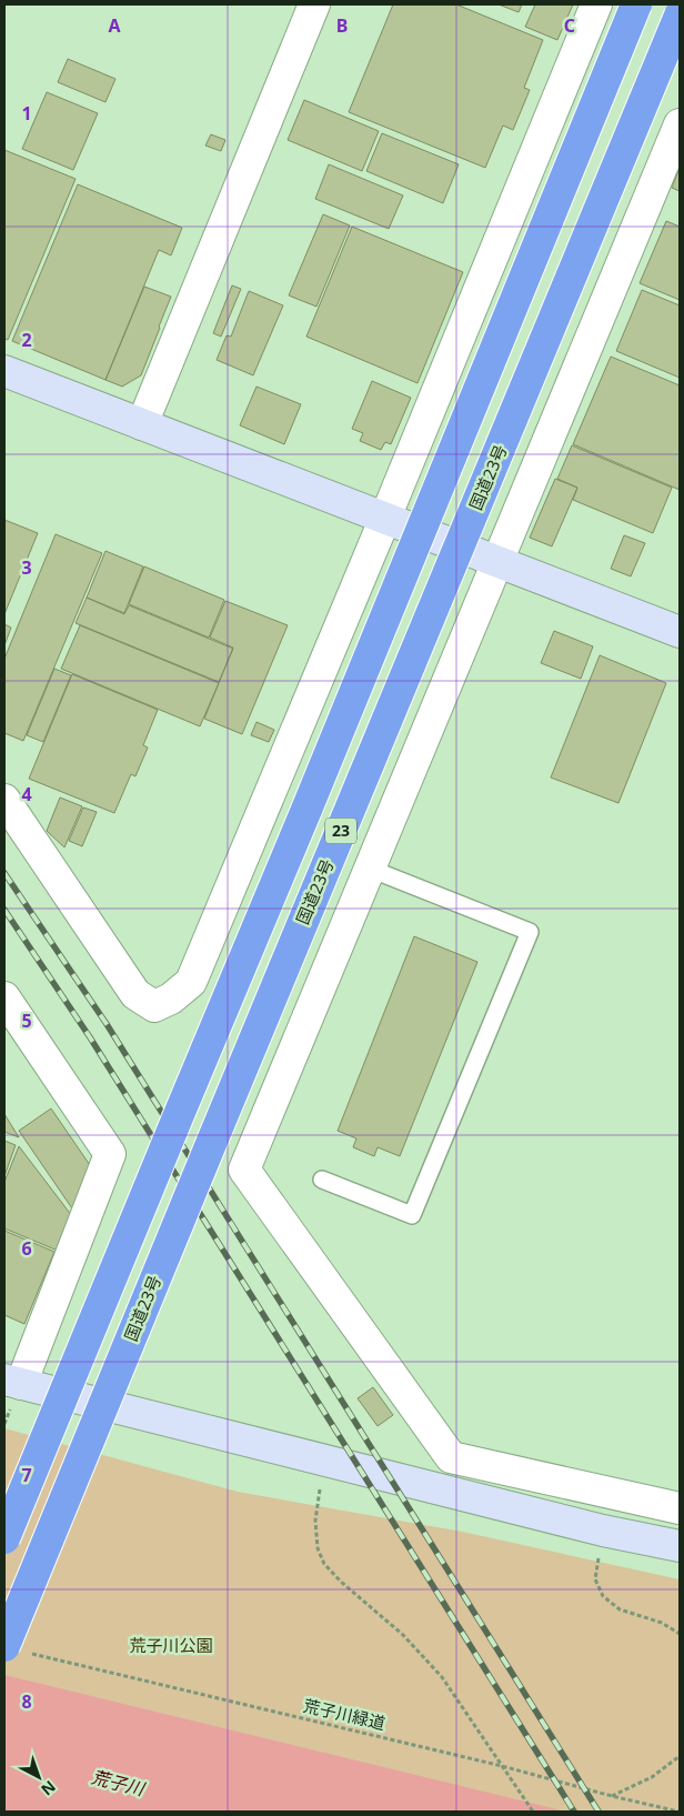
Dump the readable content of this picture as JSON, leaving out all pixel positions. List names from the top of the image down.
{
  "streets": {
    "highway": ["国道23号", "23"],
    "path": ["荒子川緑道"]
  },
  "crossings": [
    ["国道23号", "荒子川緑道"]
  ],
  "water": ["荒子川"],
  "parks": ["荒子川公園"],
  "north": "bottom right",
  "grid": {
    "columns": ["A", "B", "C"],
    "rows": [
      "1",
      "2",
      "3",
      "4",
      "5",
      "6",
      "7",
      "8"
    ]
  }
}
